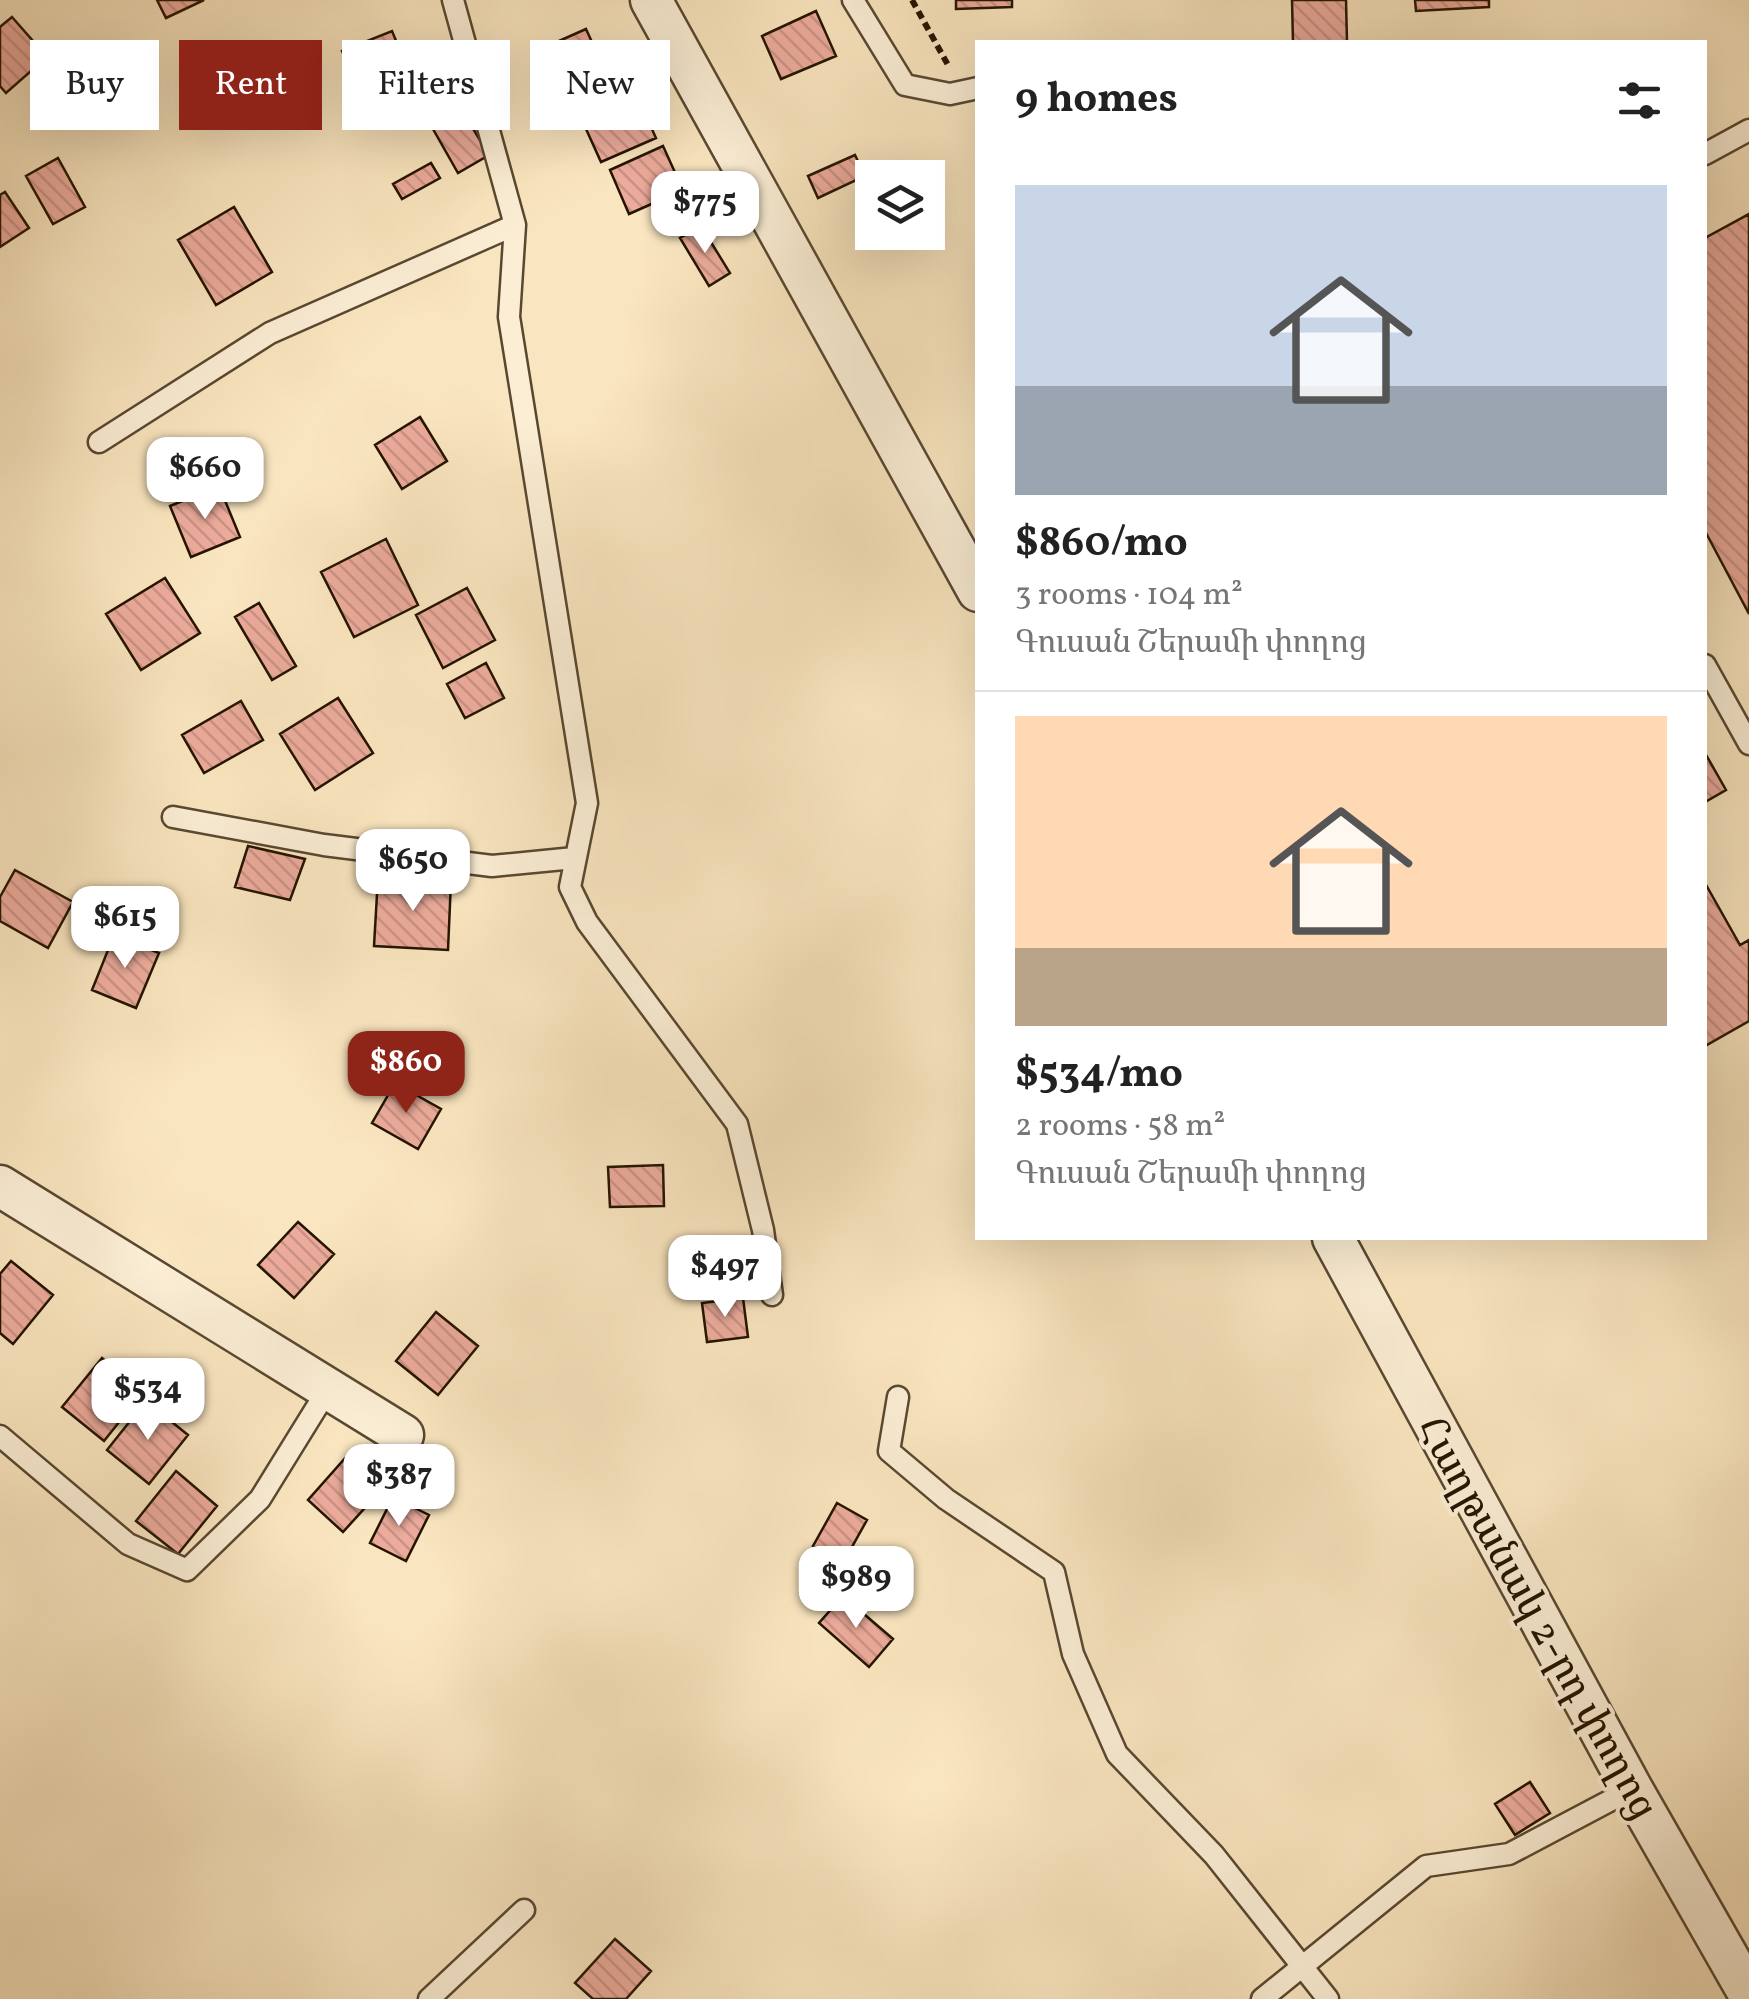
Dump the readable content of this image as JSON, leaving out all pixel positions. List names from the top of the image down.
{
  "streets": {
    "street": ["Հաղթանակ 2-րդ փողոց"]
  },
  "page": {
    "chip": [
      "Buy",
      "Rent",
      "Filters",
      "New"
    ],
    "heading": "9 homes",
    "list": [
      {
        "name": "$860/mo",
        "note": "3 rooms · 104 m² · Գուսան Շերամի փողոց"
      },
      {
        "name": "$534/mo",
        "note": "2 rooms · 58 m² · Գուսան Շերամի փողոց"
      }
    ],
    "price": [
      "$775",
      "$660",
      "$650",
      "$615",
      "$860",
      "$497",
      "$534",
      "$387",
      "$989"
    ]
  }
}
